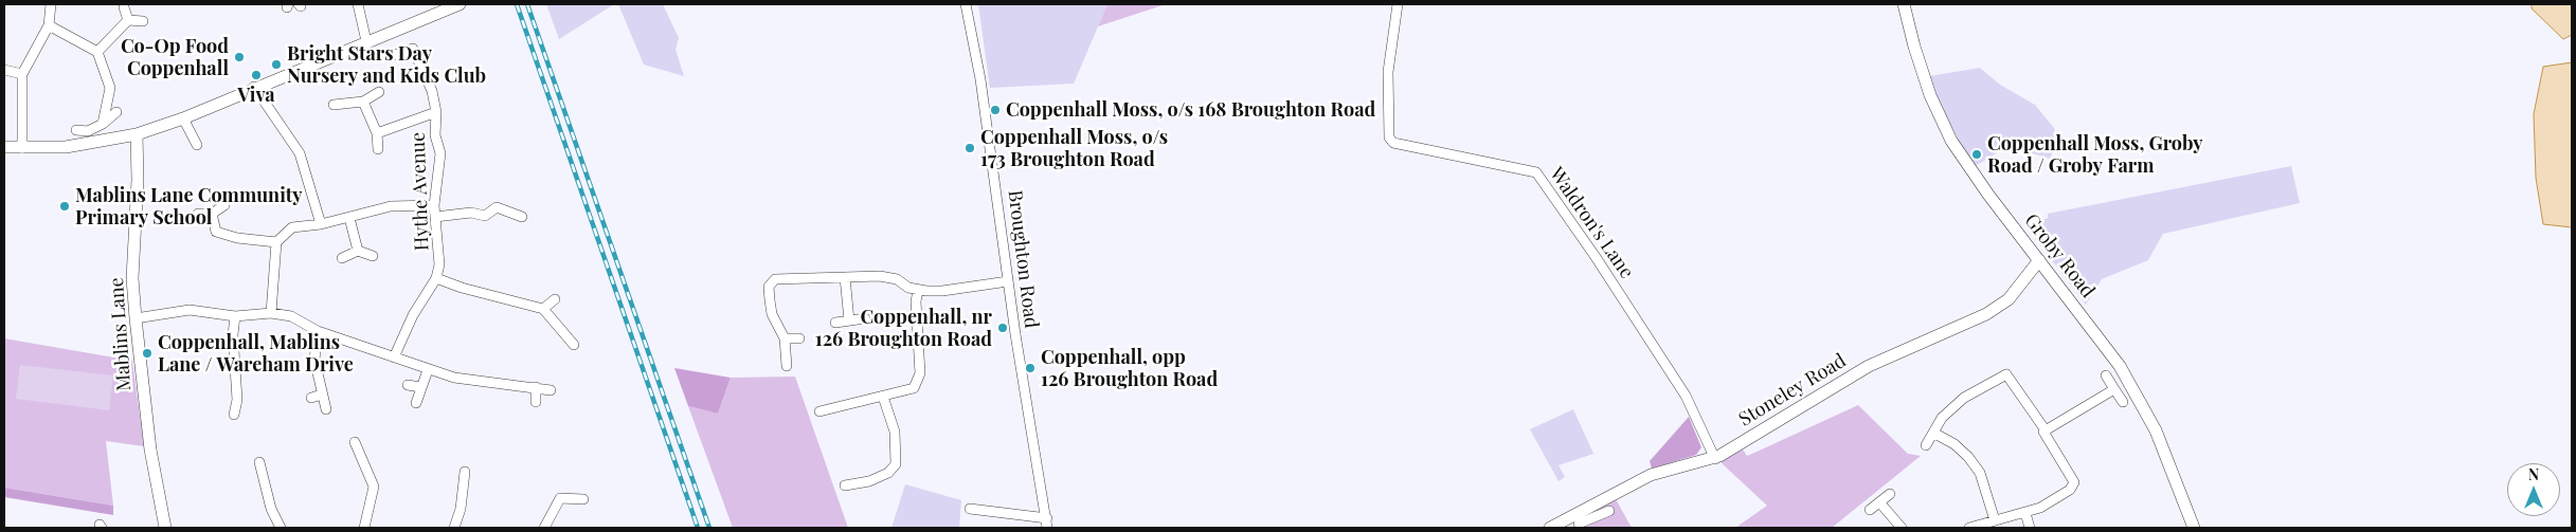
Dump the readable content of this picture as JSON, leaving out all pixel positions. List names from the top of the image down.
{
  "streets": {
    "street": [
      "Hythe Avenue",
      "Waldron's Lane",
      "Groby Road",
      "Broughton Road",
      "Mablins Lane",
      "Stoneley Road"
    ]
  },
  "crossings": [
    ["Waldron's Lane", "Stoneley Road"],
    ["Groby Road", "Stoneley Road"]
  ],
  "places": [
    "Co-Op Food Coppenhall",
    "Bright Stars Day Nursery and Kids Club",
    "Viva",
    "Coppenhall Moss, o/s 168 Broughton Road",
    "Coppenhall Moss, o/s 173 Broughton Road",
    "Coppenhall Moss, Groby Road / Groby Farm",
    "Mablins Lane Community Primary School",
    "Coppenhall, nr 126 Broughton Road",
    "Coppenhall, Mablins Lane / Wareham Drive",
    "Coppenhall, opp 126 Broughton Road"
  ],
  "north": "top"
}
